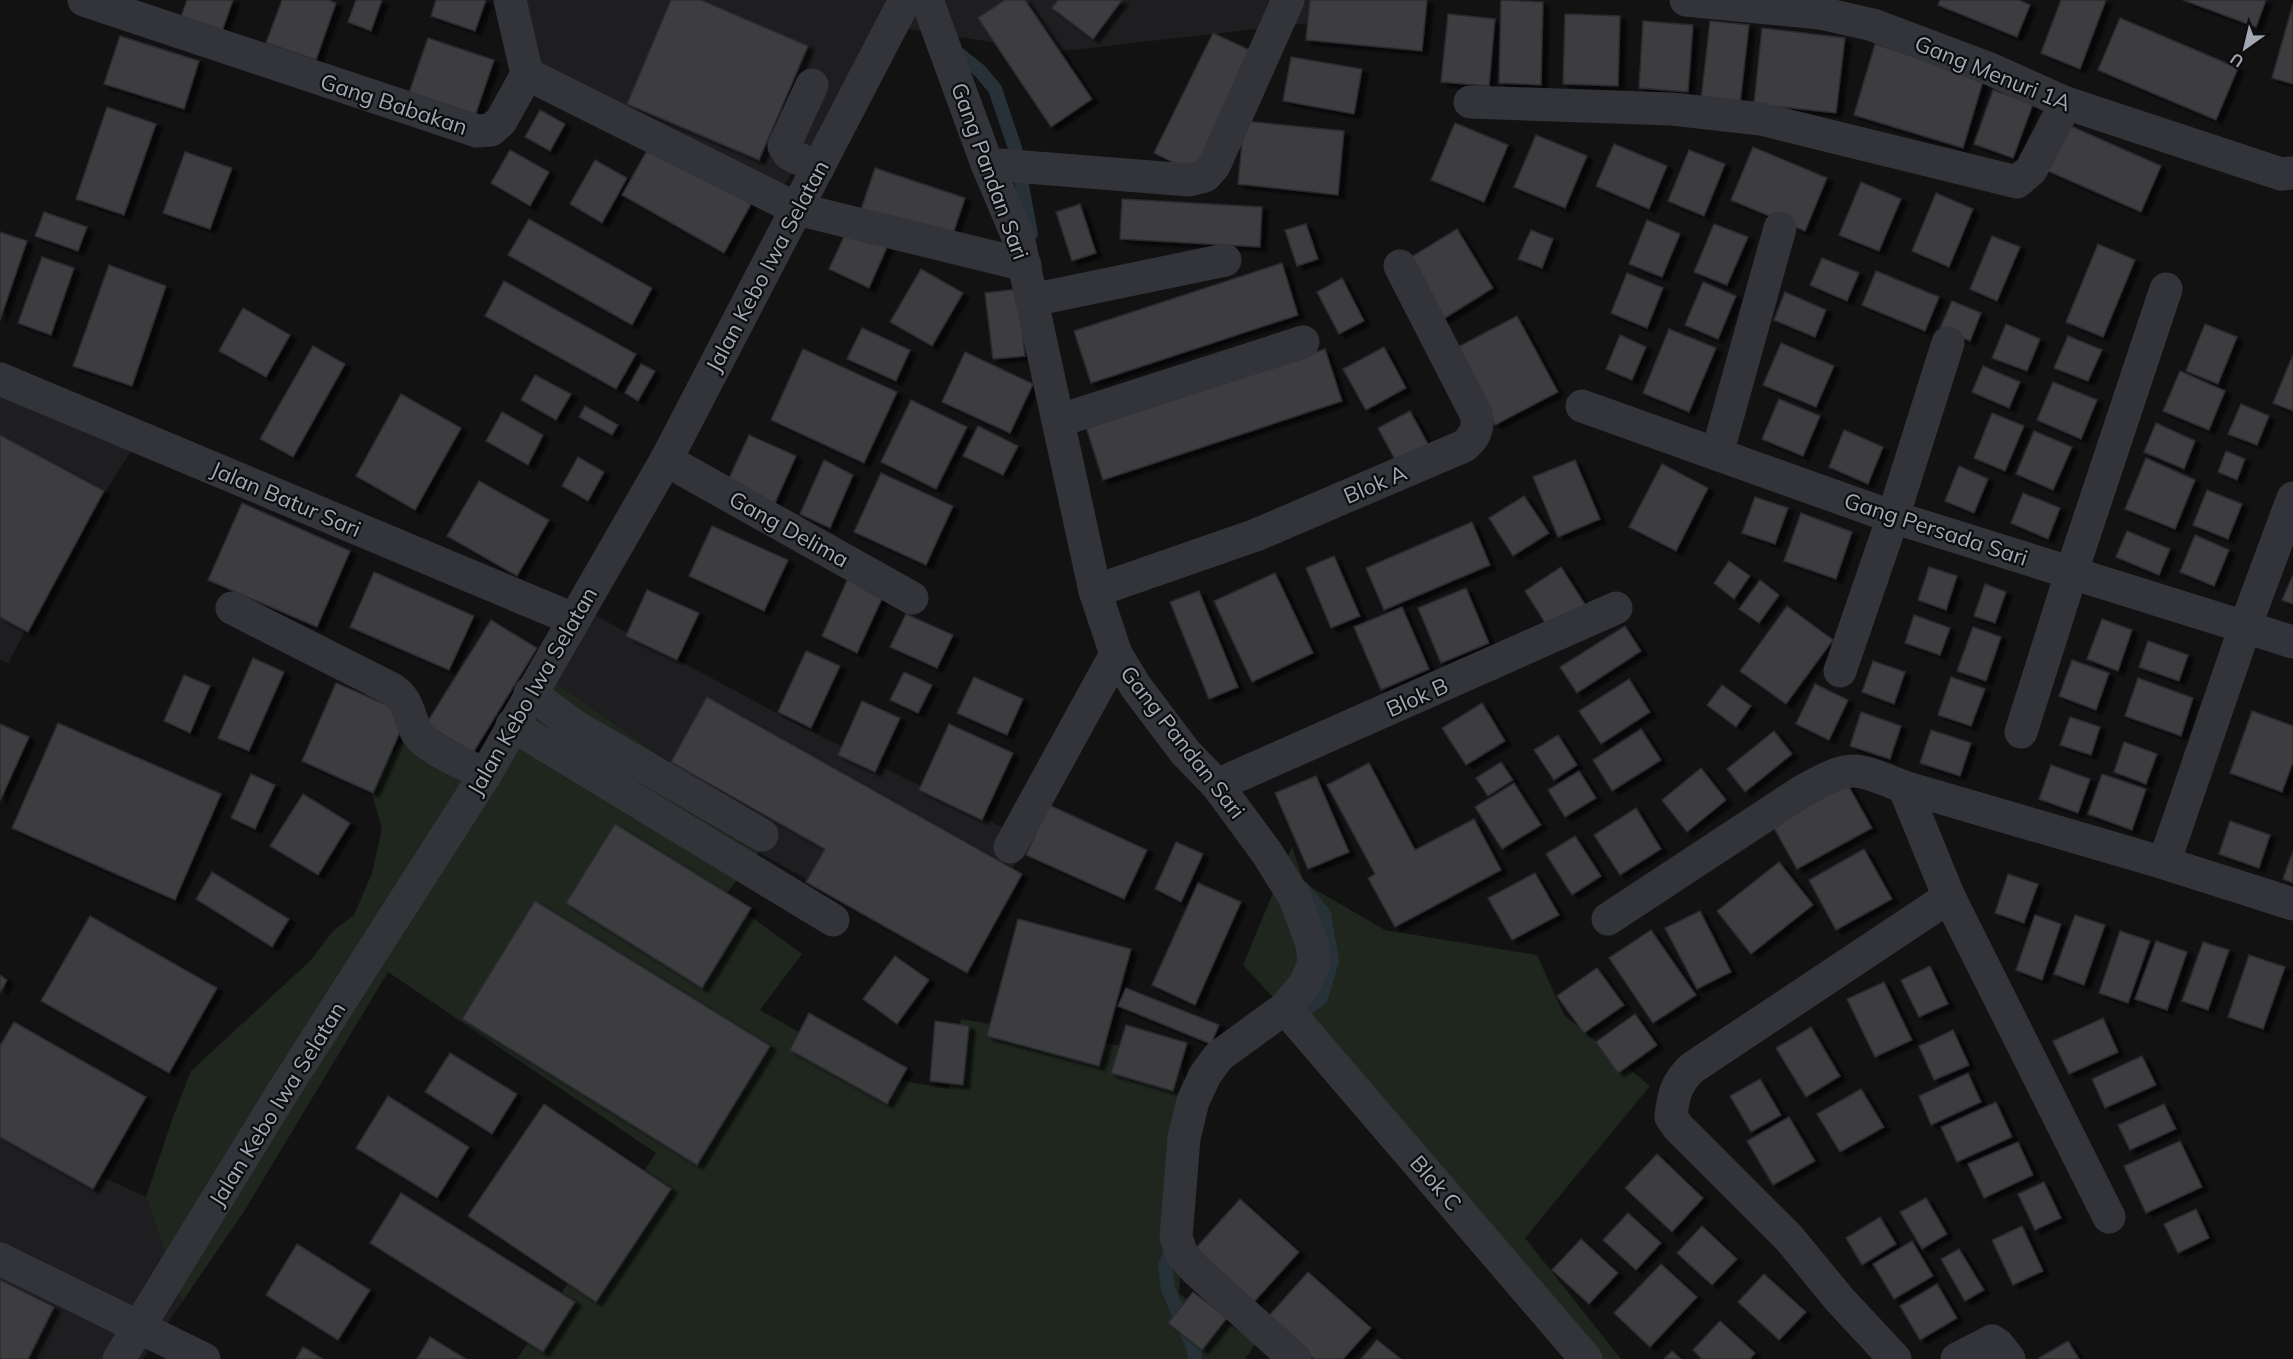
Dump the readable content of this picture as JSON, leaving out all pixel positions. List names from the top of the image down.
{
  "streets": {
    "street": [
      "Gang Menuri 1A",
      "Gang Babakan",
      "Gang Pandan Sari",
      "Jalan Kebo Iwa Selatan",
      "Blok A",
      "Jalan Batur Sari",
      "Gang Delima",
      "Gang Persada Sari",
      "Blok B",
      "Blok C"
    ]
  },
  "crossings": [
    ["Gang Pandan Sari", "Blok A"],
    ["Gang Pandan Sari", "Blok B"],
    ["Gang Pandan Sari", "Blok C"],
    ["Jalan Kebo Iwa Selatan", "Jalan Batur Sari"],
    ["Jalan Kebo Iwa Selatan", "Gang Delima"]
  ],
  "north": "bottom left"
}
